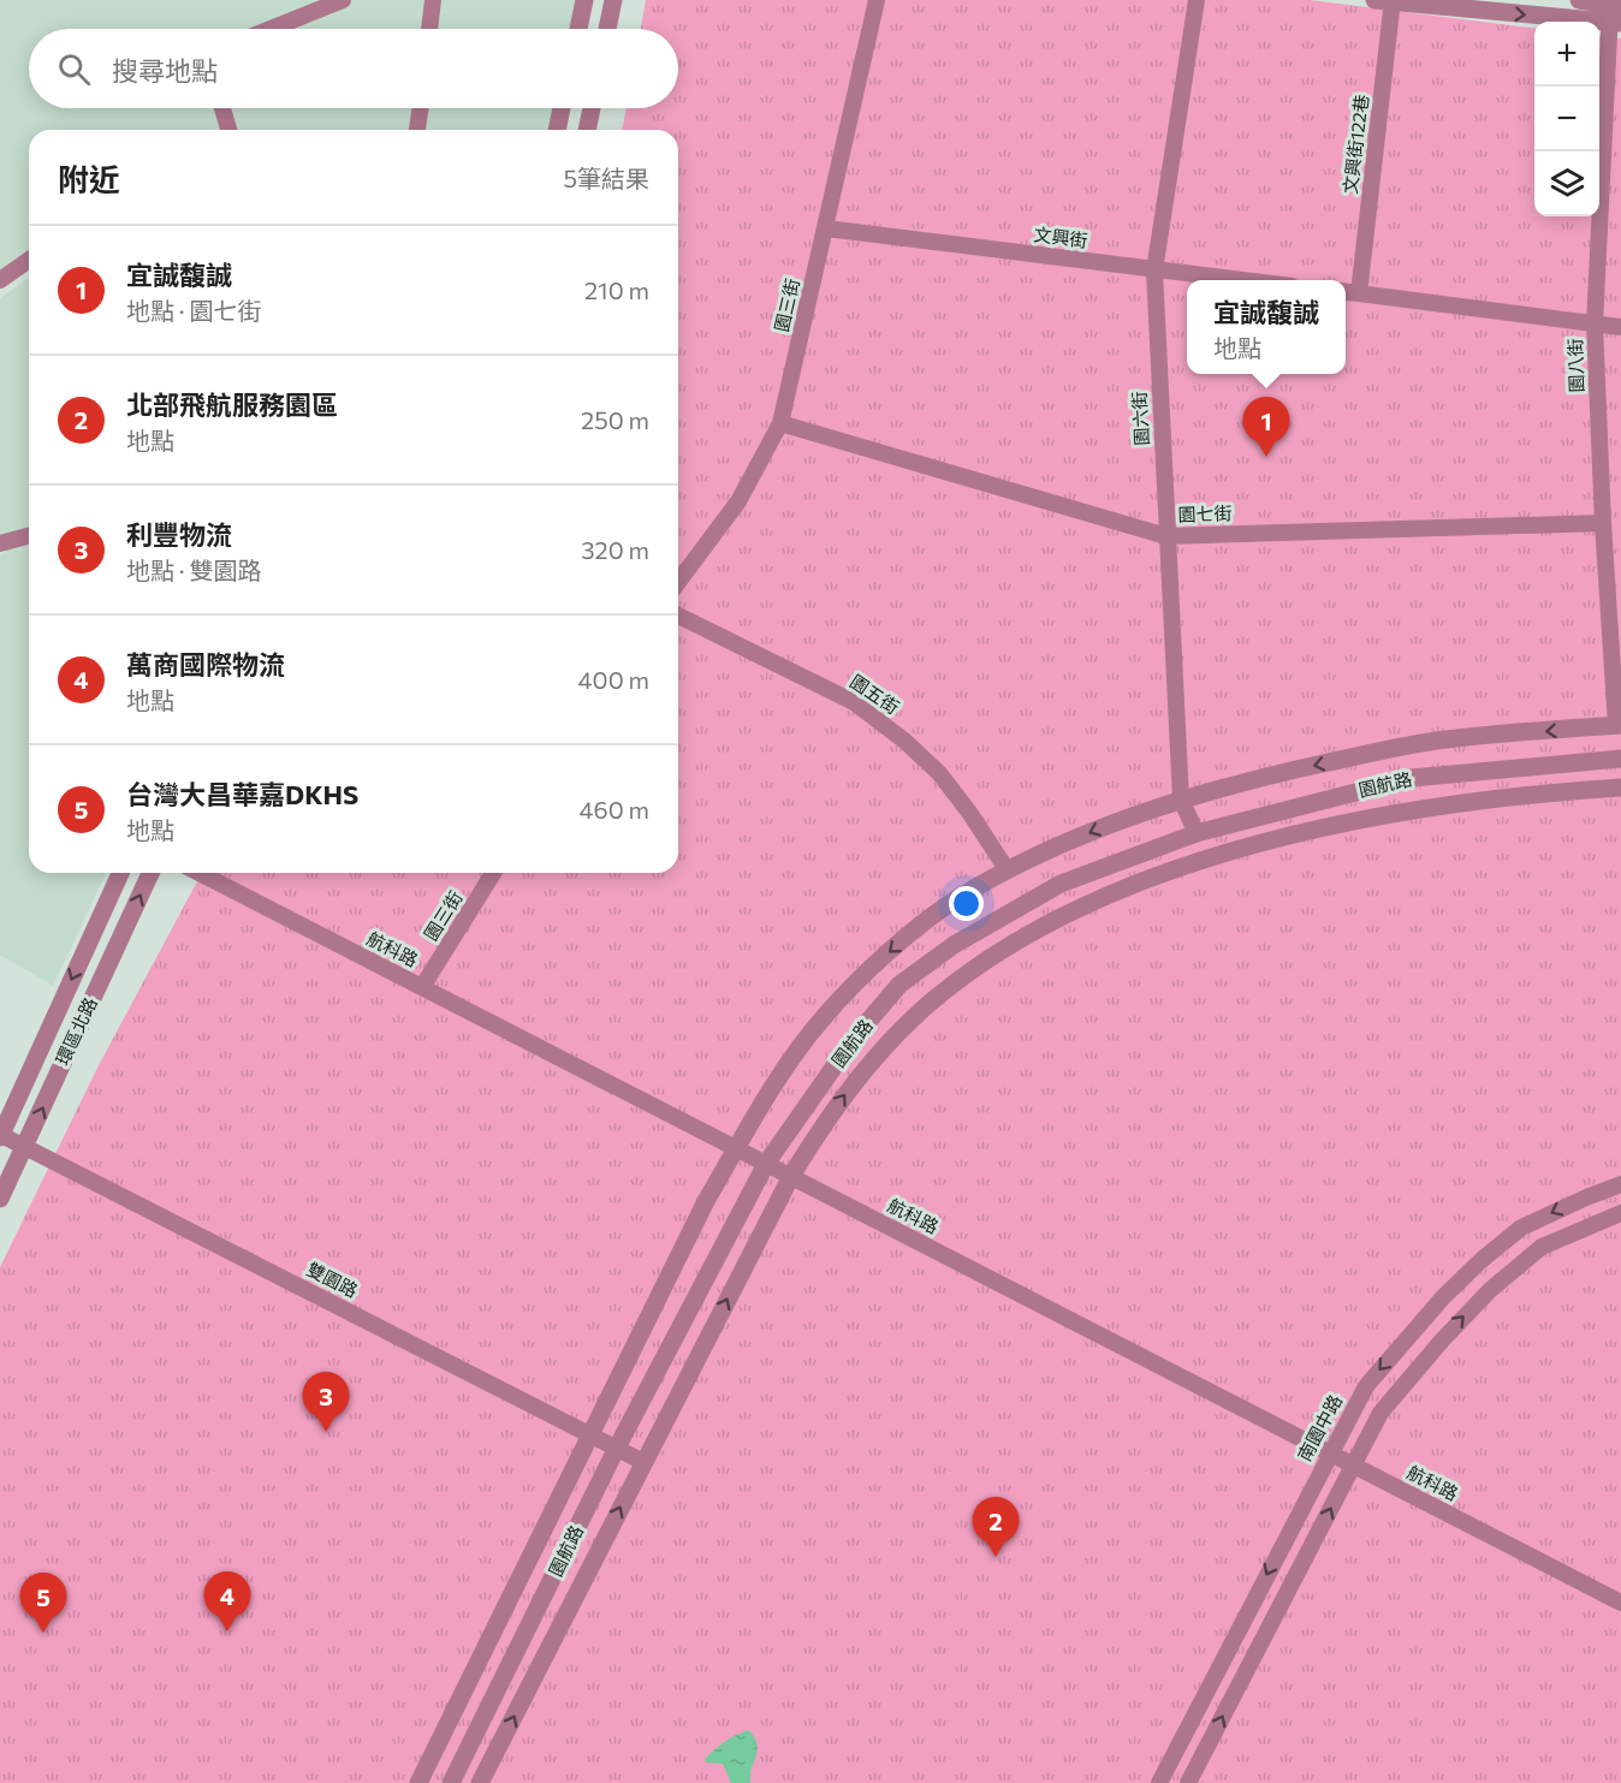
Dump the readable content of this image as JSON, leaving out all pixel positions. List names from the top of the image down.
{
  "streets": {
    "street": [
      "文興街122巷",
      "文興街",
      "園三街",
      "園八街",
      "園六街",
      "園七街",
      "園五街",
      "園航路",
      "航科路",
      "環區北路",
      "雙園路",
      "南園中路"
    ]
  },
  "crossings": [
    ["文興街", "園三街"],
    ["文興街", "園六街"],
    ["園三街", "園七街"],
    ["園三街", "航科路"],
    ["園八街", "園七街"],
    ["園六街", "園七街"],
    ["園六街", "園航路"],
    ["園航路", "航科路"],
    ["園航路", "雙園路"],
    ["航科路", "南園中路"],
    ["環區北路", "雙園路"]
  ],
  "page": {
    "map_buttons": ["+", "−"],
    "search": "搜尋地點",
    "heading": ["附近", "5筆結果"],
    "list": [
      {
        "mark": "1",
        "name": "宜誠馥誠",
        "note": "地點 · 園七街",
        "value": "210 m"
      },
      {
        "mark": "2",
        "name": "北部飛航服務園區",
        "note": "地點",
        "value": "250 m"
      },
      {
        "mark": "3",
        "name": "利豐物流",
        "note": "地點 · 雙園路",
        "value": "320 m"
      },
      {
        "mark": "4",
        "name": "萬商國際物流",
        "note": "地點",
        "value": "400 m"
      },
      {
        "mark": "5",
        "name": "台灣大昌華嘉DKHS",
        "note": "地點",
        "value": "460 m"
      }
    ],
    "popup": ["宜誠馥誠", "地點"],
    "pins": [
      "1",
      "3",
      "2",
      "4",
      "5"
    ]
  }
}
